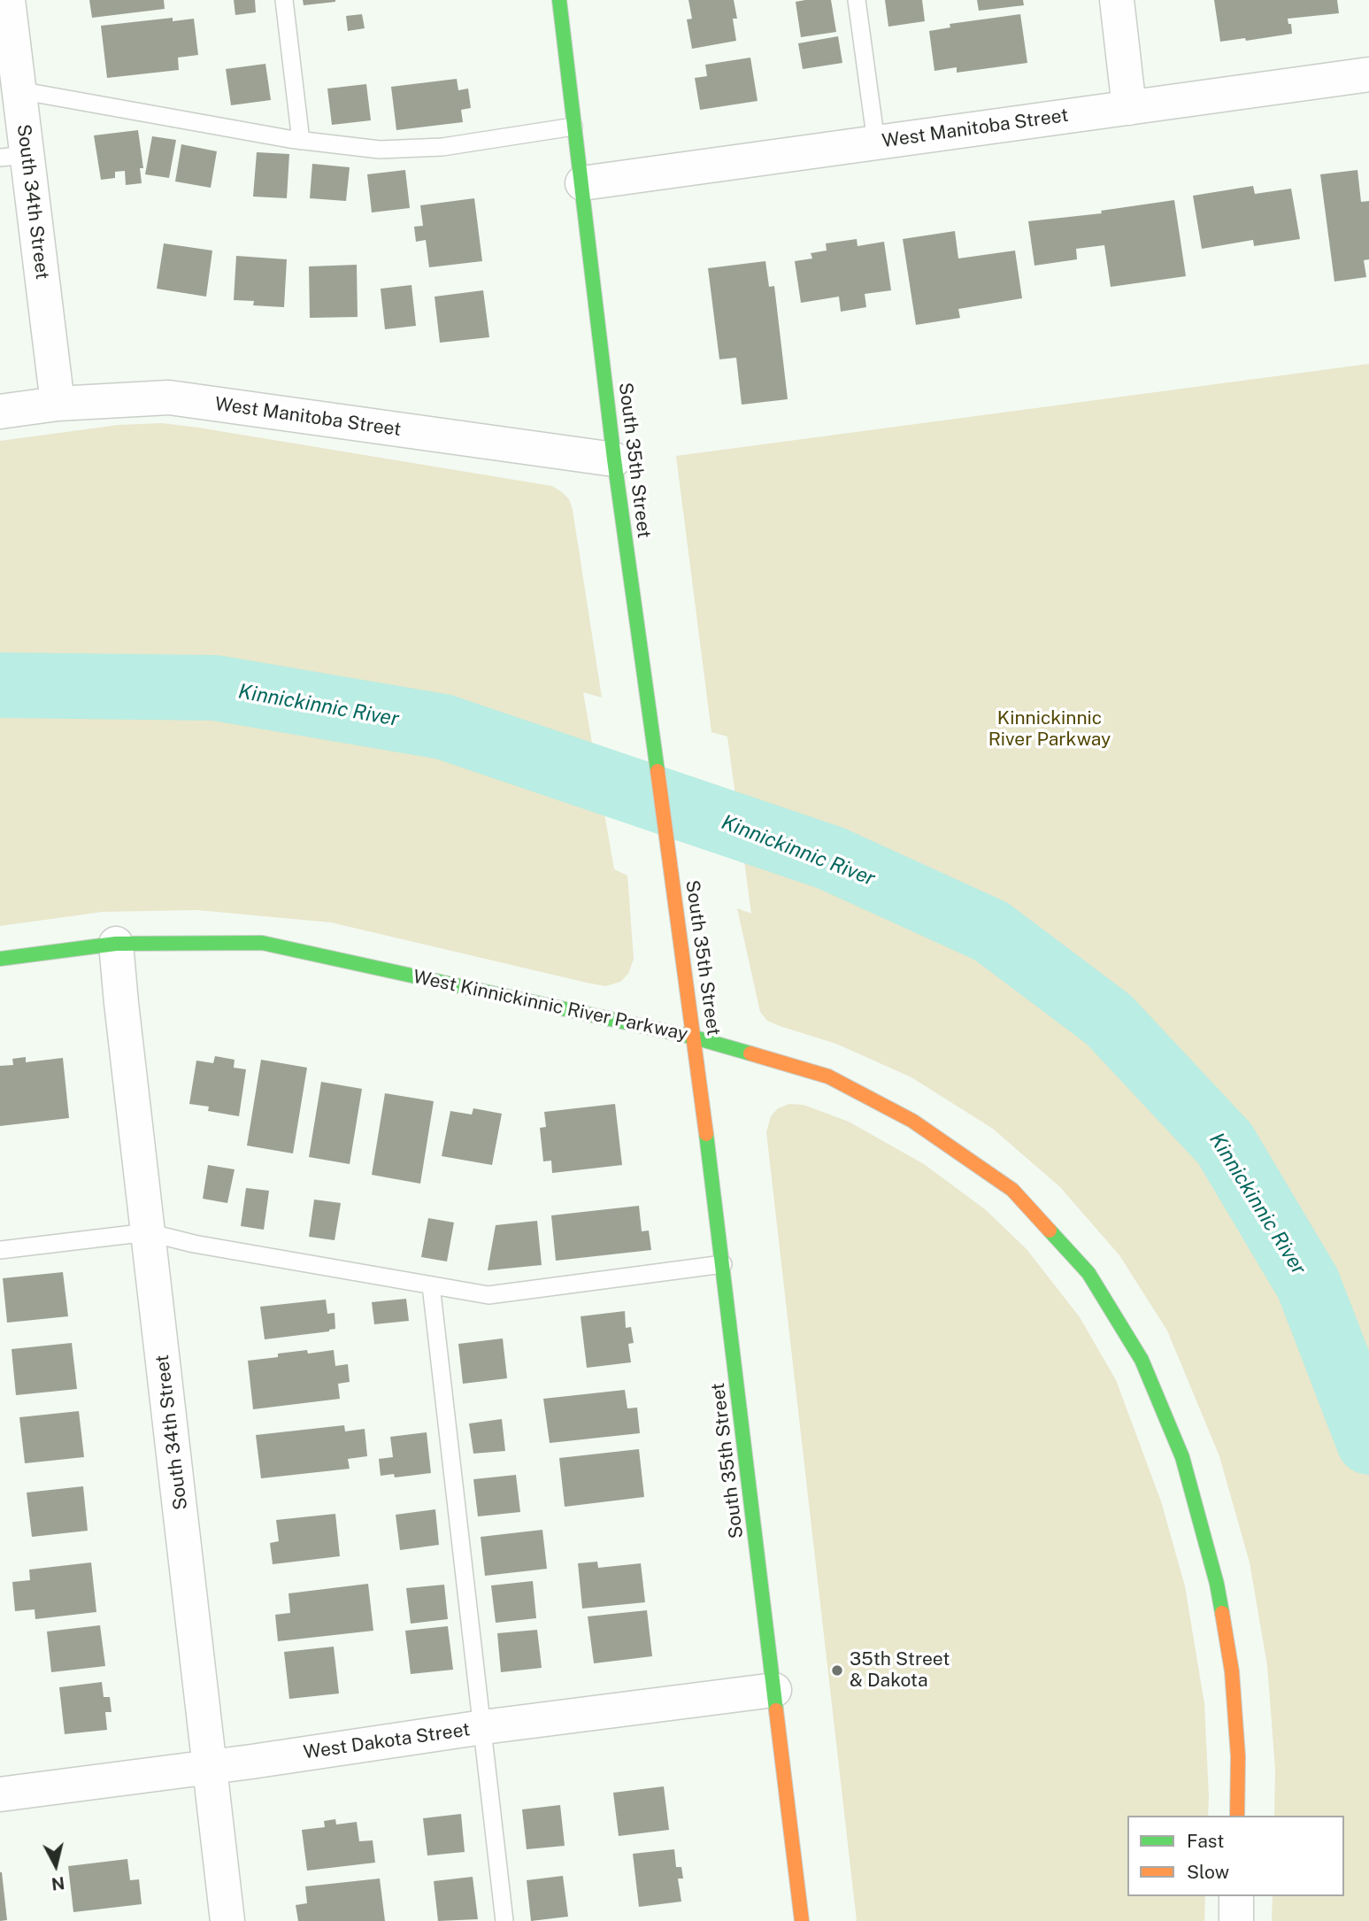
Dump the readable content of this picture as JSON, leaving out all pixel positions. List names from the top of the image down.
{
  "streets": {
    "main road": ["South 35th Street", "West Kinnickinnic River Parkway"],
    "street": ["West Manitoba Street", "South 34th Street", "West Dakota Street"]
  },
  "crossings": [
    ["West Manitoba Street", "South 34th Street"],
    ["West Manitoba Street", "South 35th Street"],
    ["South 34th Street", "West Kinnickinnic River Parkway"],
    ["South 34th Street", "West Dakota Street"],
    ["South 35th Street", "West Kinnickinnic River Parkway"],
    ["South 35th Street", "West Dakota Street"]
  ],
  "water": ["Kinnickinnic River"],
  "parks": ["Kinnickinnic River Parkway"],
  "places": ["35th Street & Dakota"],
  "legend": ["Fast", "Slow"],
  "north": "bottom"
}
